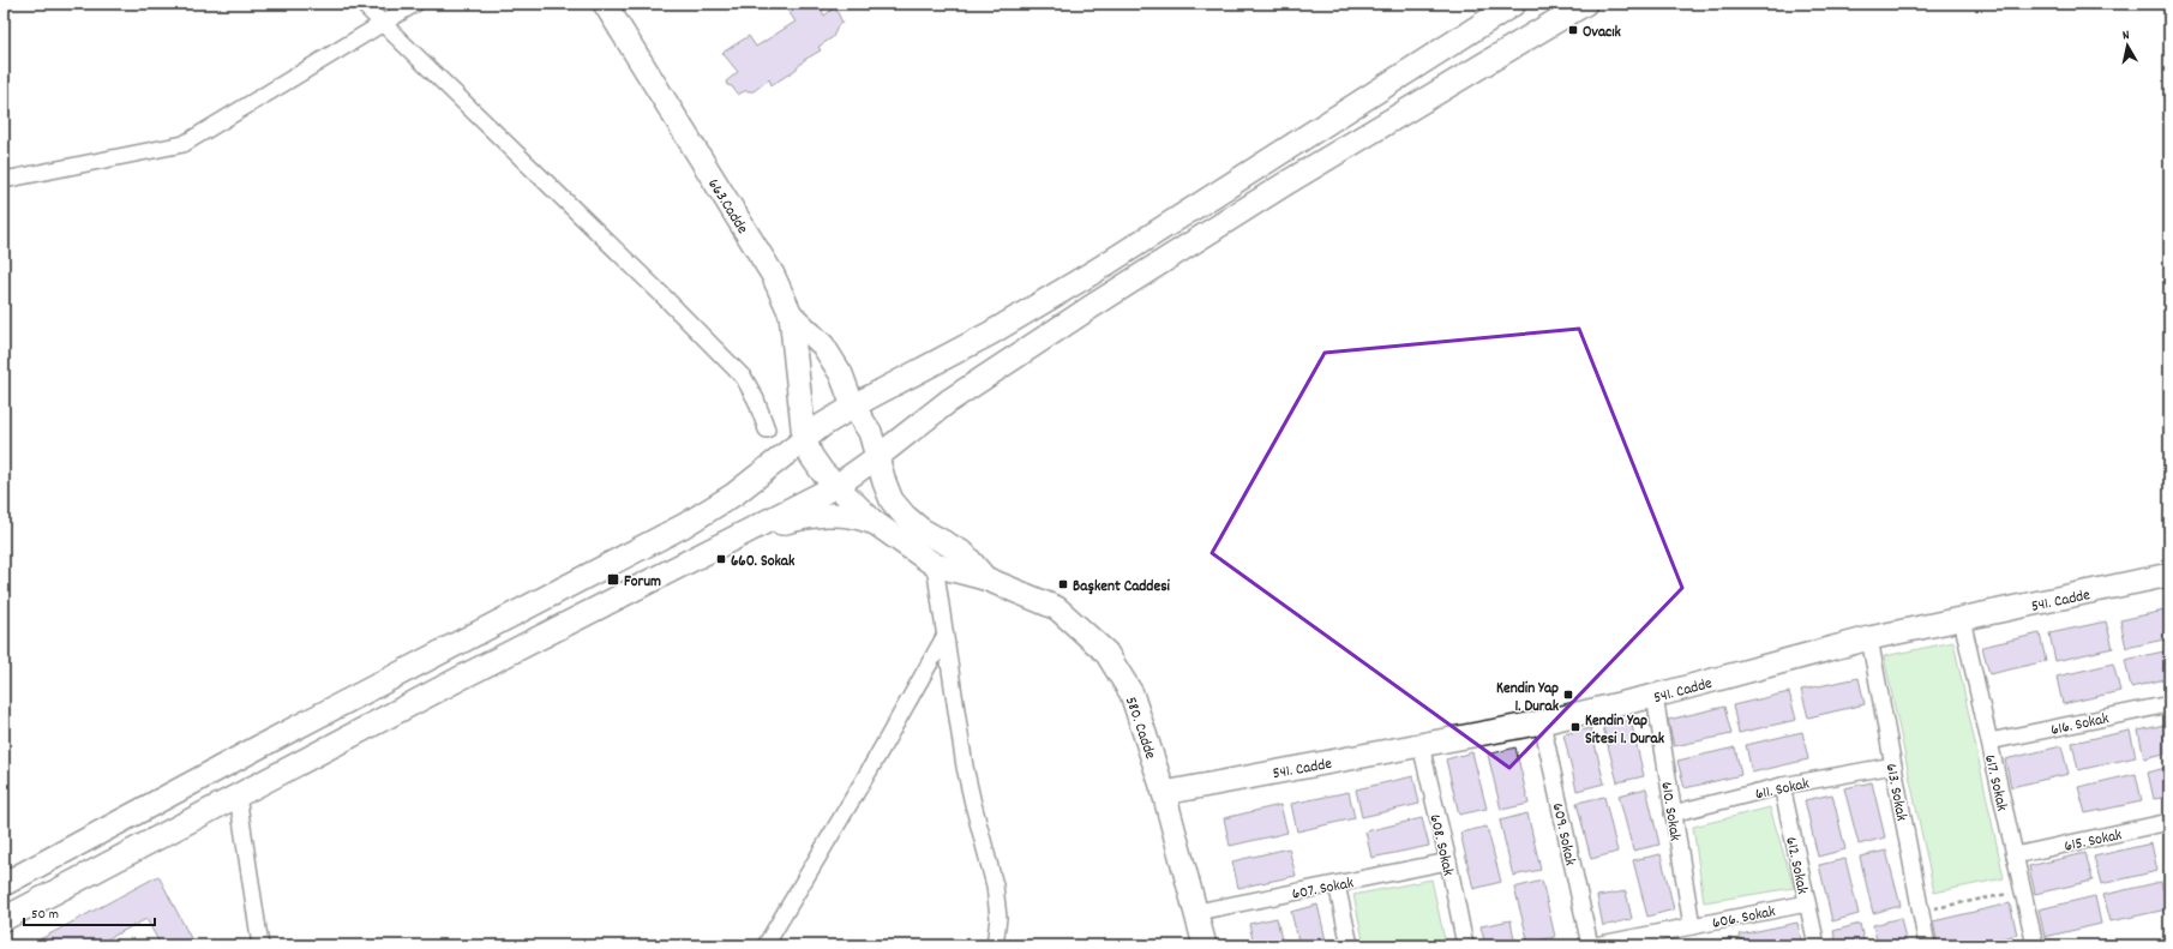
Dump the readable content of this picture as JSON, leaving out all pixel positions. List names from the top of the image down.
{
  "streets": {
    "main road": ["663.Cadde", "541. Cadde", "580. Cadde"],
    "street": [
      "616. Sokak",
      "617. Sokak",
      "611. Sokak",
      "613. Sokak",
      "610. Sokak",
      "609. Sokak",
      "615. Sokak",
      "608. Sokak",
      "612. Sokak",
      "607. Sokak",
      "606. Sokak"
    ]
  },
  "crossings": [
    ["663.Cadde", "580. Cadde"],
    ["541. Cadde", "580. Cadde"],
    ["541. Cadde", "617. Sokak"],
    ["541. Cadde", "613. Sokak"],
    ["541. Cadde", "610. Sokak"],
    ["541. Cadde", "609. Sokak"],
    ["541. Cadde", "608. Sokak"],
    ["616. Sokak", "617. Sokak"],
    ["580. Cadde", "607. Sokak"],
    ["617. Sokak", "615. Sokak"],
    ["611. Sokak", "613. Sokak"],
    ["611. Sokak", "610. Sokak"],
    ["611. Sokak", "612. Sokak"],
    ["610. Sokak", "606. Sokak"],
    ["608. Sokak", "607. Sokak"],
    ["612. Sokak", "606. Sokak"]
  ],
  "places": {
    "transit": [
      "Ovacık",
      "660. Sokak",
      "Forum",
      "Başkent Caddesi",
      "Kendin Yap 1. Durak",
      "Kendin Yap Sitesi 1. Durak"
    ]
  },
  "scale_bar": "50 m",
  "north": "top"
}
